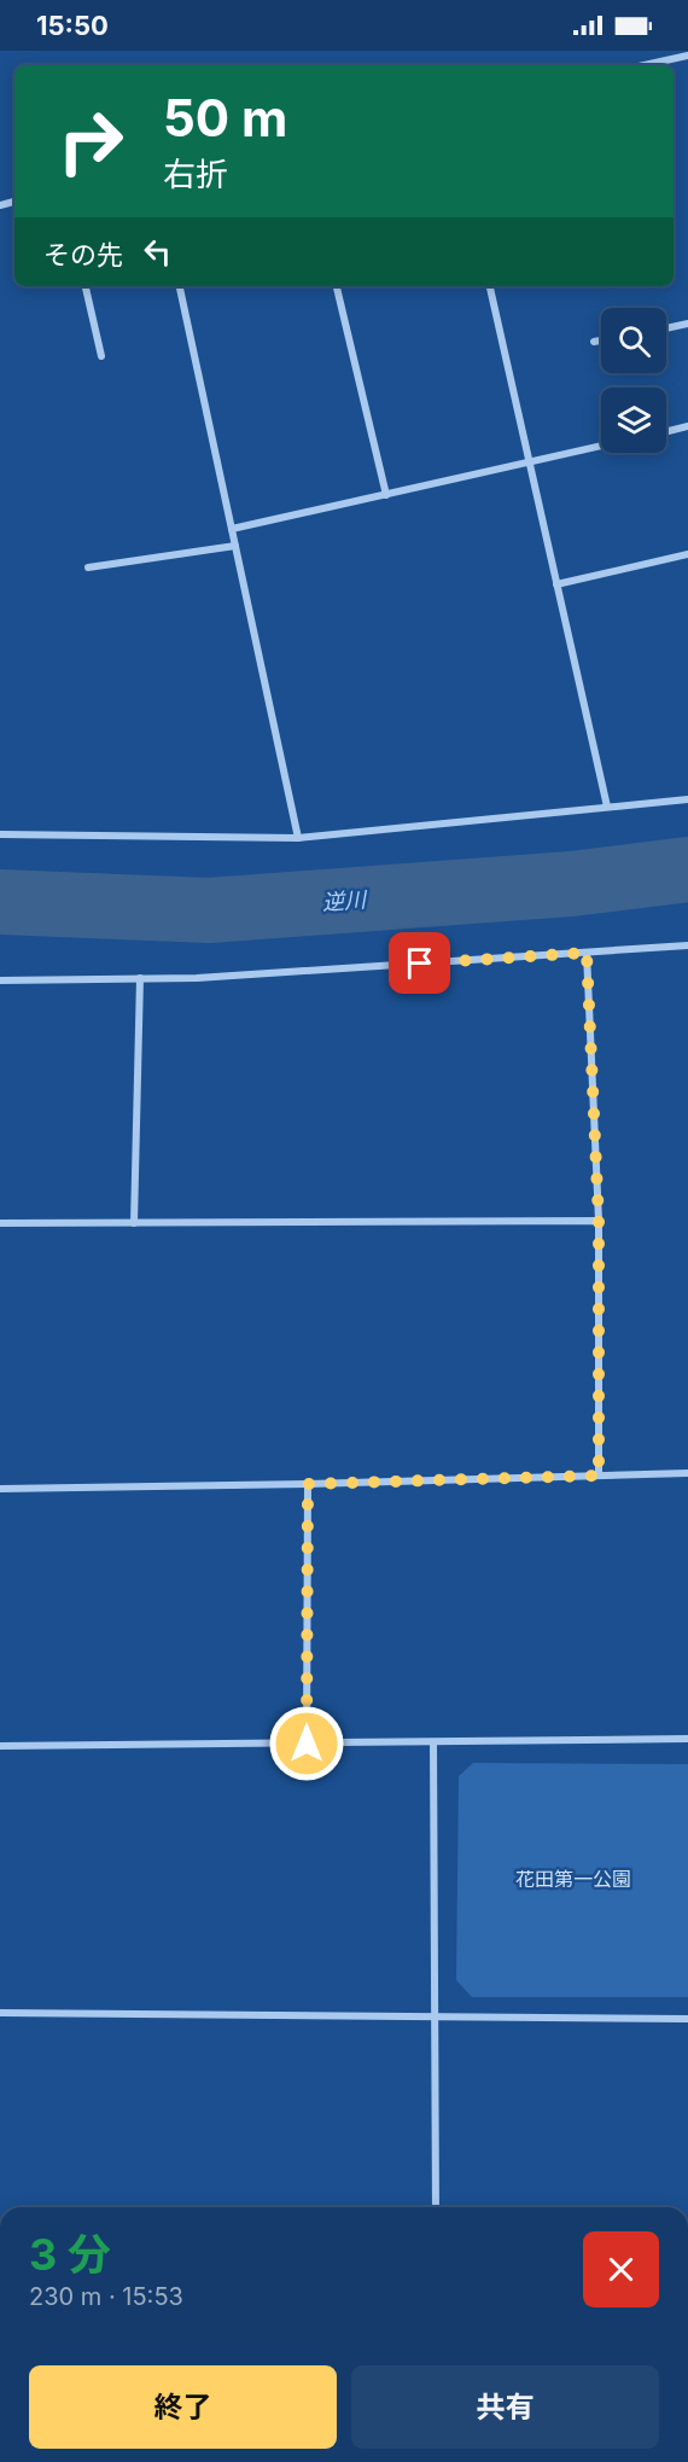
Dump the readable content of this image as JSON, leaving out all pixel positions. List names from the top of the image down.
{
  "water": ["逆川"],
  "parks": ["花田第一公園"],
  "page": {
    "status": "15:50",
    "turn": ["50 m", "右折"],
    "then": "その先",
    "heading": ["3 分", "230 m · 15:53"],
    "buttons": ["終了", "共有"]
  }
}
